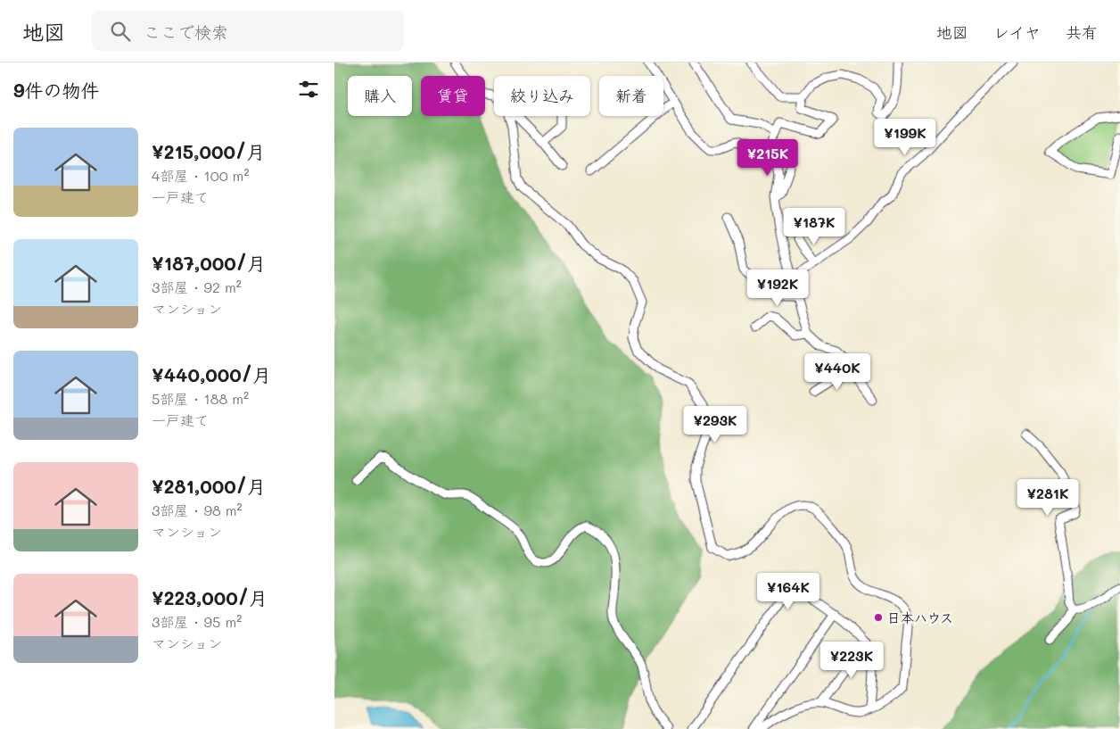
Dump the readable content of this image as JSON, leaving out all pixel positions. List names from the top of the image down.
{
  "places": ["日本ハウス"],
  "page": {
    "header": "地図",
    "search": "ここで検索",
    "nav": ["地図", "レイヤ", "共有"],
    "heading": "9件の物件",
    "chip": [
      "購入",
      "賃貸",
      "絞り込み",
      "新着"
    ],
    "list": [
      {
        "name": "¥215,000/月",
        "note": "4部屋 · 100 m² · 一戸建て"
      },
      {
        "name": "¥187,000/月",
        "note": "3部屋 · 92 m² · マンション"
      },
      {
        "name": "¥440,000/月",
        "note": "5部屋 · 188 m² · 一戸建て"
      },
      {
        "name": "¥281,000/月",
        "note": "3部屋 · 98 m² · マンション"
      },
      {
        "name": "¥223,000/月",
        "note": "3部屋 · 95 m² · マンション"
      }
    ],
    "price": [
      "¥199K",
      "¥215K",
      "¥187K",
      "¥192K",
      "¥440K",
      "¥293K",
      "¥281K",
      "¥164K",
      "¥223K"
    ]
  }
}
